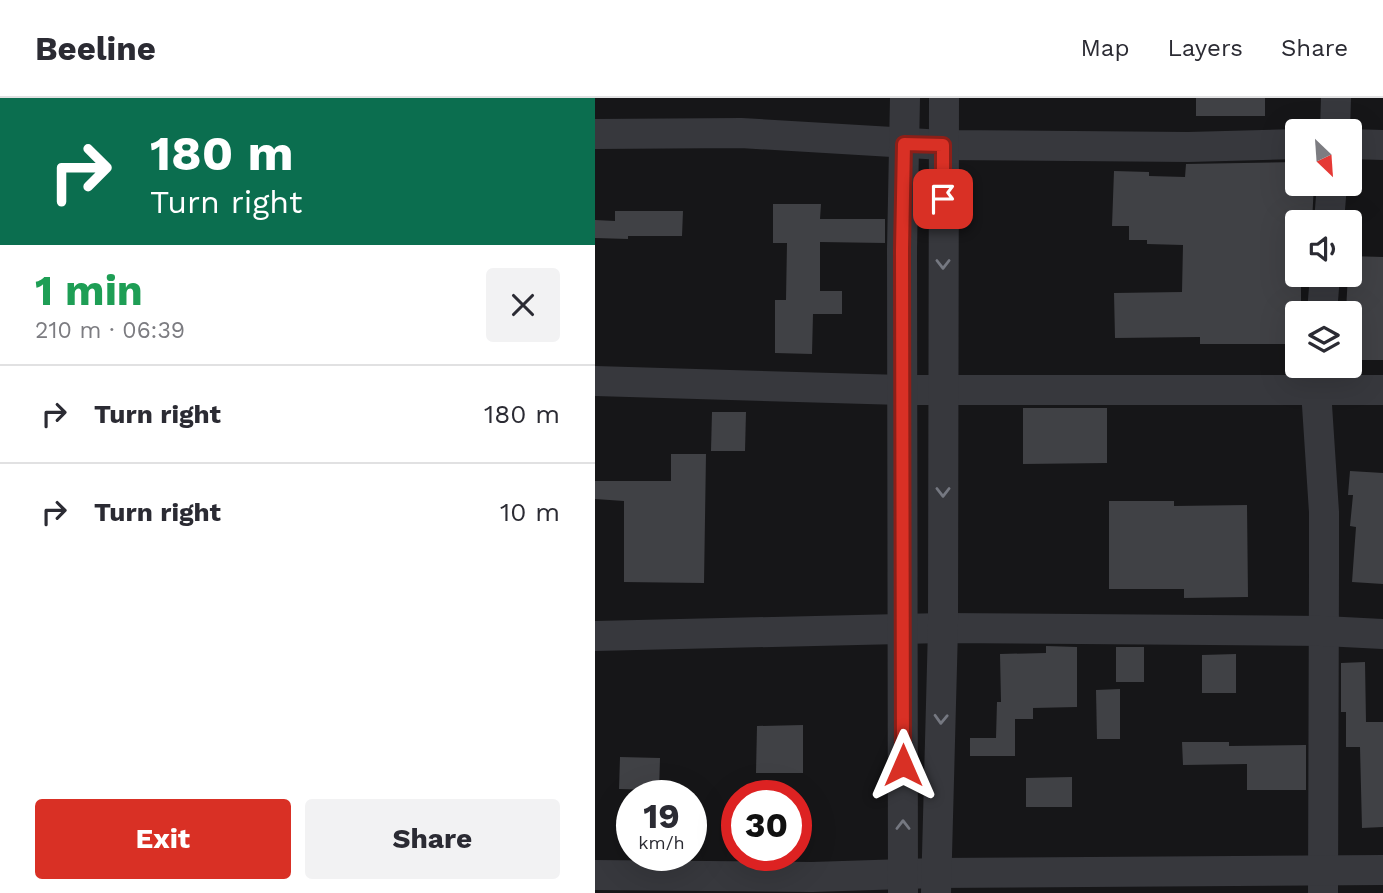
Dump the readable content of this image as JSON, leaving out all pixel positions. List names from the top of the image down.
{
  "north": "bottom right",
  "page": {
    "header": "Beeline",
    "nav": ["Map", "Layers", "Share"],
    "turn": ["180 m", "Turn right"],
    "heading": ["1 min", "210 m · 06:39"],
    "list": [
      {
        "name": "Turn right",
        "value": "180 m"
      },
      {
        "name": "Turn right",
        "value": "10 m"
      }
    ],
    "speed": "19 km/h",
    "limit": "30",
    "buttons": ["Exit", "Share"]
  }
}
